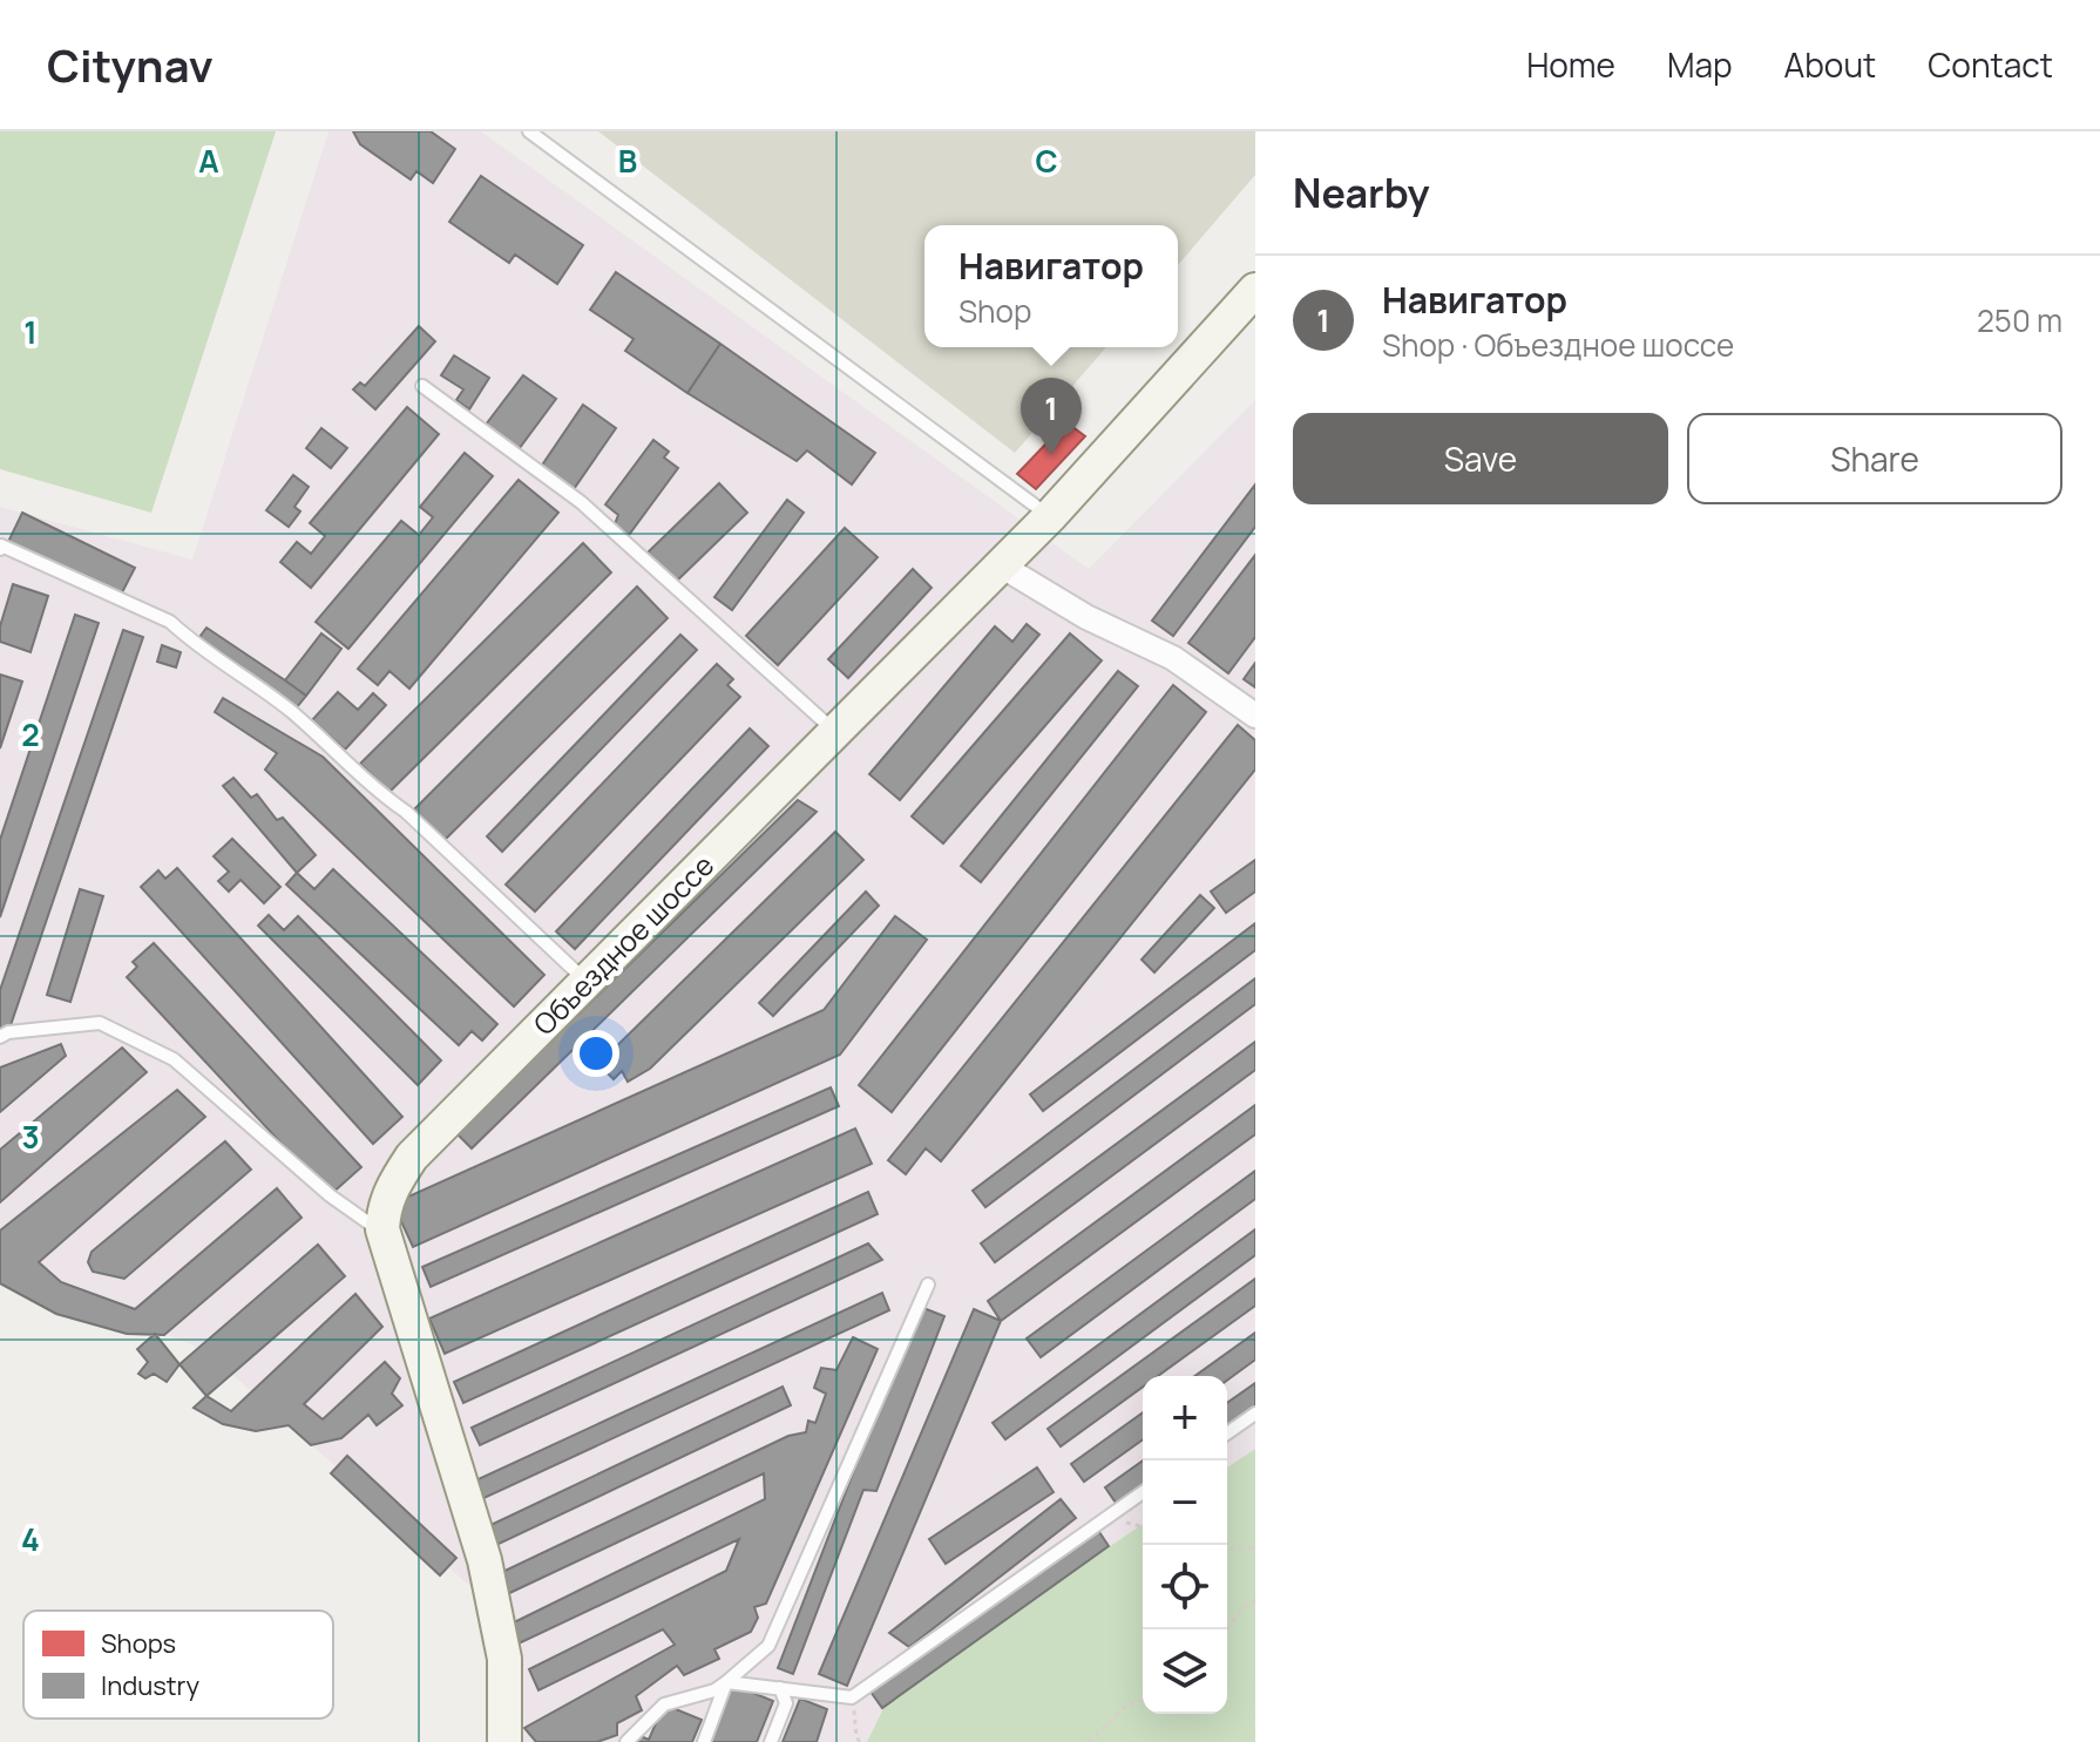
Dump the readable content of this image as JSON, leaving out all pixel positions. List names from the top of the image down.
{
  "streets": {
    "street": ["Объездное шоссе"]
  },
  "legend": ["Shops", "Industry"],
  "page": {
    "header": "Citynav",
    "nav": [
      "Home",
      "Map",
      "About",
      "Contact"
    ],
    "heading": "Nearby",
    "popup": ["Навигатор", "Shop"],
    "list": [
      {
        "mark": "1",
        "name": "Навигатор",
        "note": "Shop · Объездное шоссе",
        "value": "250 m"
      }
    ],
    "pins": "1",
    "buttons": ["Save", "Share"],
    "map_buttons": ["+", "−"]
  },
  "grid": {
    "columns": ["A", "B", "C"],
    "rows": [
      "1",
      "2",
      "3",
      "4"
    ]
  }
}
